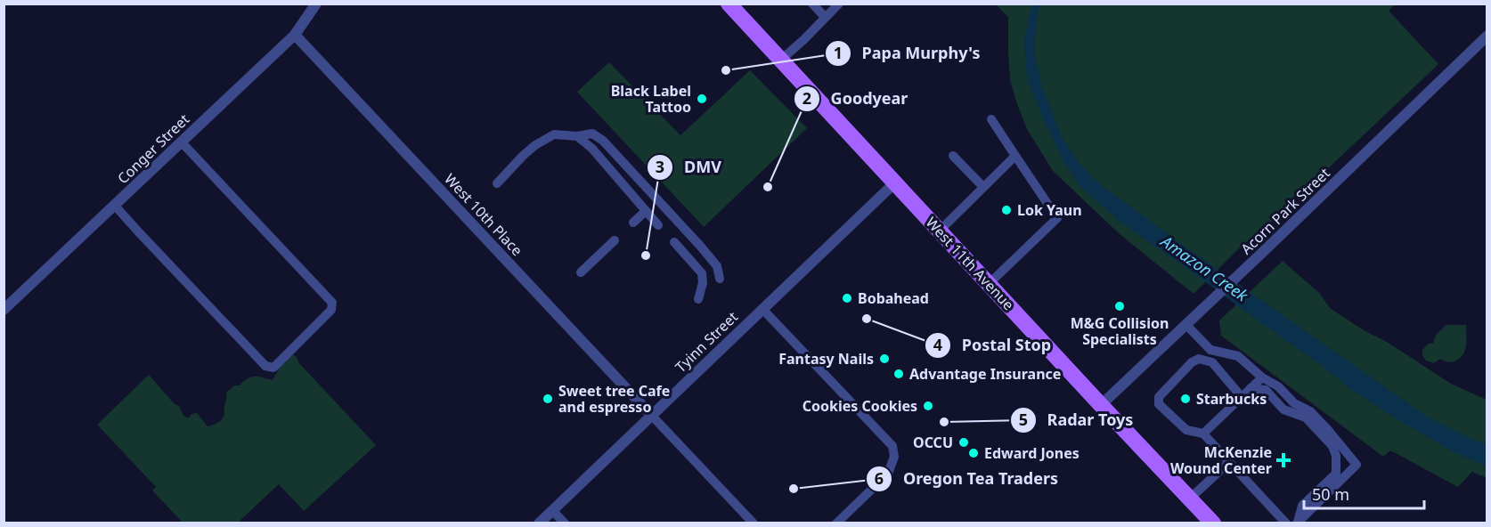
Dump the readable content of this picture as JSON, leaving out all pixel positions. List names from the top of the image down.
{
  "streets": {
    "main road": ["West 11th Avenue"],
    "street": [
      "Conger Street",
      "Acorn Park Street",
      "West 10th Place",
      "Tyinn Street"
    ]
  },
  "crossings": [
    ["Conger Street", "West 10th Place"],
    ["Acorn Park Street", "West 11th Avenue"],
    ["West 10th Place", "Tyinn Street"],
    ["West 11th Avenue", "Tyinn Street"]
  ],
  "water": ["Amazon Creek"],
  "places": {
    "other": [
      "Papa Murphy's",
      "Black Label Tattoo",
      "Goodyear",
      "Lok Yaun",
      "DMV",
      "Bobahead",
      "M&G Collision Specialists",
      "Postal Stop",
      "Fantasy Nails",
      "Advantage Insurance",
      "Sweet tree Cafe and espresso",
      "Starbucks",
      "Cookies Cookies",
      "Radar Toys",
      "OCCU",
      "Edward Jones",
      "Oregon Tea Traders"
    ],
    "health": ["McKenzie Wound Center"]
  },
  "scale_bar": "50 m"
}
